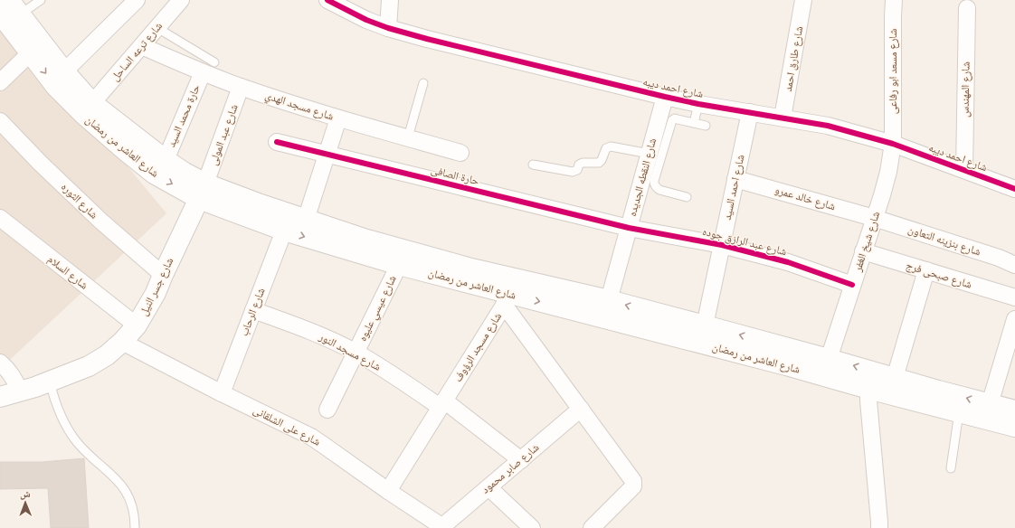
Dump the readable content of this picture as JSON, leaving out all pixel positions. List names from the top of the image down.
{
  "streets": {
    "main road": ["شارع العاشر من رمضان", "شارع جسر النيل"],
    "street": [
      "شارع ترعه الساحل",
      "شارع طارق احمد",
      "شارع مسعد ابو رفاعى",
      "شارع احمد ديبه",
      "شارع المهندس",
      "شارع مسجد الهدي",
      "حارة محمد السيد",
      "شارع عبد المولى",
      "حارة الصافى",
      "شارع النقطه الجديده",
      "شارع احمد السيد",
      "شارع خالد عمرو",
      "شارع الثوره",
      "شارع بنزينه التعاون",
      "شارع عبد الرازق جوده",
      "شارع شيخ الغفر",
      "شارع السلام",
      "شارع صبحى فرج",
      "شارع عيسي عليوه",
      "شارع الرحاب",
      "شارع مسجد الرؤوف",
      "شارع مسجد النور",
      "شارع على الشلقانى",
      "شارع صابر محمود"
    ]
  },
  "crossings": [
    ["شارع ترعه الساحل", "شارع مسجد الهدي"],
    ["شارع ترعه الساحل", "شارع العاشر من رمضان"],
    ["شارع طارق احمد", "شارع احمد ديبه"],
    ["شارع مسعد ابو رفاعى", "شارع احمد ديبه"],
    ["شارع مسعد ابو رفاعى", "شارع شيخ الغفر"],
    ["شارع احمد ديبه", "شارع المهندس"],
    ["شارع احمد ديبه", "شارع النقطه الجديده"],
    ["شارع احمد ديبه", "شارع احمد السيد"],
    ["شارع احمد ديبه", "شارع شيخ الغفر"],
    ["شارع مسجد الهدي", "حارة محمد السيد"],
    ["شارع مسجد الهدي", "شارع عبد المولى"],
    ["حارة محمد السيد", "شارع العاشر من رمضان"],
    ["شارع عبد المولى", "شارع العاشر من رمضان"],
    ["شارع عبد المولى", "شارع جسر النيل"],
    ["شارع العاشر من رمضان", "شارع النقطه الجديده"],
    ["شارع العاشر من رمضان", "شارع احمد السيد"],
    ["شارع العاشر من رمضان", "شارع شيخ الغفر"],
    ["شارع العاشر من رمضان", "شارع جسر النيل"],
    ["شارع العاشر من رمضان", "شارع عيسي عليوه"],
    ["شارع العاشر من رمضان", "شارع الرحاب"],
    ["شارع العاشر من رمضان", "شارع مسجد الرؤوف"],
    ["حارة الصافى", "شارع النقطه الجديده"],
    ["حارة الصافى", "شارع عبد الرازق جوده"],
    ["شارع النقطه الجديده", "شارع عبد الرازق جوده"],
    ["شارع احمد السيد", "شارع خالد عمرو"],
    ["شارع احمد السيد", "شارع عبد الرازق جوده"],
    ["شارع خالد عمرو", "شارع بنزينه التعاون"],
    ["شارع خالد عمرو", "شارع شيخ الغفر"],
    ["شارع الثوره", "شارع جسر النيل"],
    ["شارع بنزينه التعاون", "شارع شيخ الغفر"],
    ["شارع عبد الرازق جوده", "شارع شيخ الغفر"],
    ["شارع شيخ الغفر", "شارع صبحى فرج"],
    ["شارع السلام", "شارع جسر النيل"],
    ["شارع جسر النيل", "شارع على الشلقانى"],
    ["شارع عيسي عليوه", "شارع مسجد النور"],
    ["شارع الرحاب", "شارع مسجد النور"],
    ["شارع الرحاب", "شارع على الشلقانى"],
    ["شارع مسجد الرؤوف", "شارع مسجد النور"],
    ["شارع مسجد الرؤوف", "شارع على الشلقانى"],
    ["شارع على الشلقانى", "شارع صابر محمود"]
  ],
  "north": "top"
}
